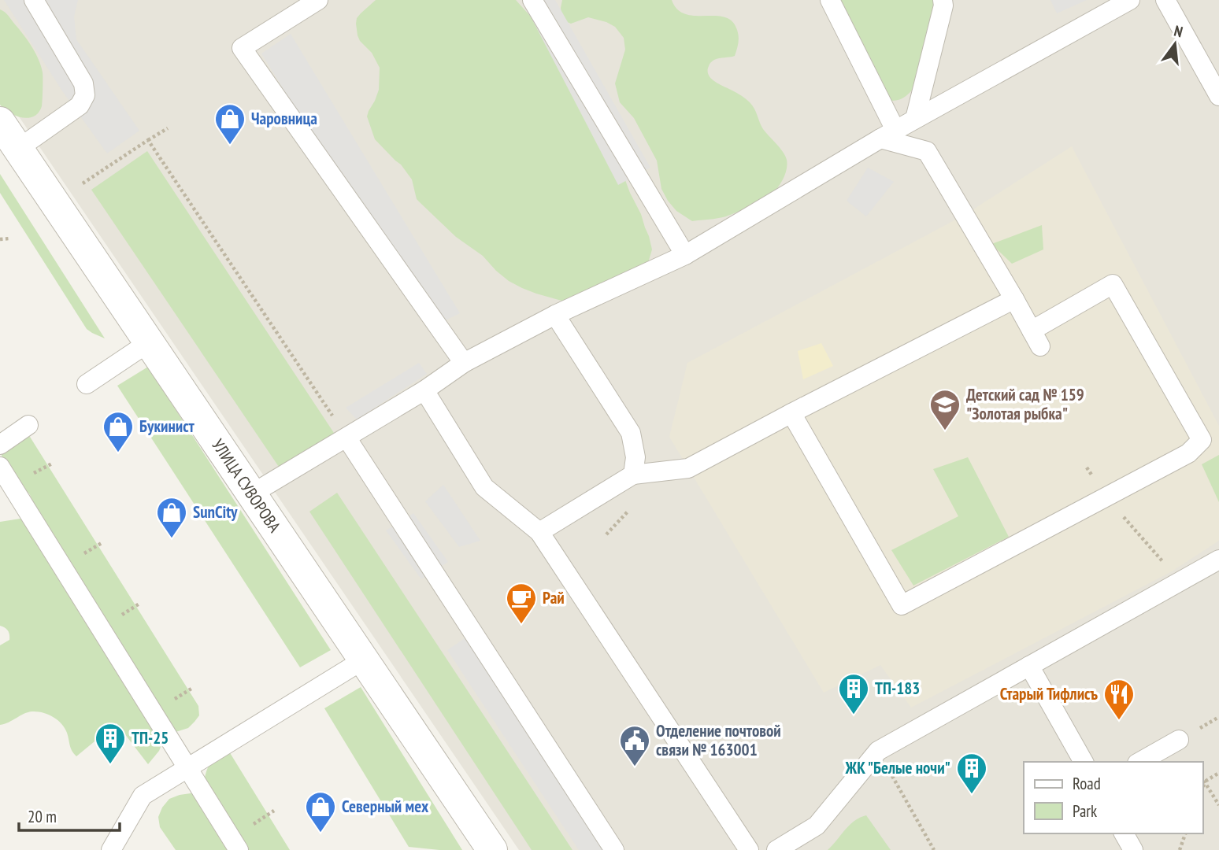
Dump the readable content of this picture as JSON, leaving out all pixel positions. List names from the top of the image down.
{
  "streets": {
    "street": ["УЛИЦА СУВОРОВА"]
  },
  "places": {
    "shop": [
      "Чаровница",
      "Букинист",
      "SunCity",
      "Северный мех"
    ],
    "school or university": ["Детский сад № 159 \"Золотая рыбка\""],
    "cafe": ["Рай"],
    "building": ["ТП-183", "ТП-25", "ЖК \"Белые ночи\""],
    "restaurant": ["Старый Тифлисъ"],
    "public building": ["Отделение почтовой связи № 163001"]
  },
  "legend": ["Road", "Park"],
  "scale_bar": "20 m",
  "north": "top"
}
